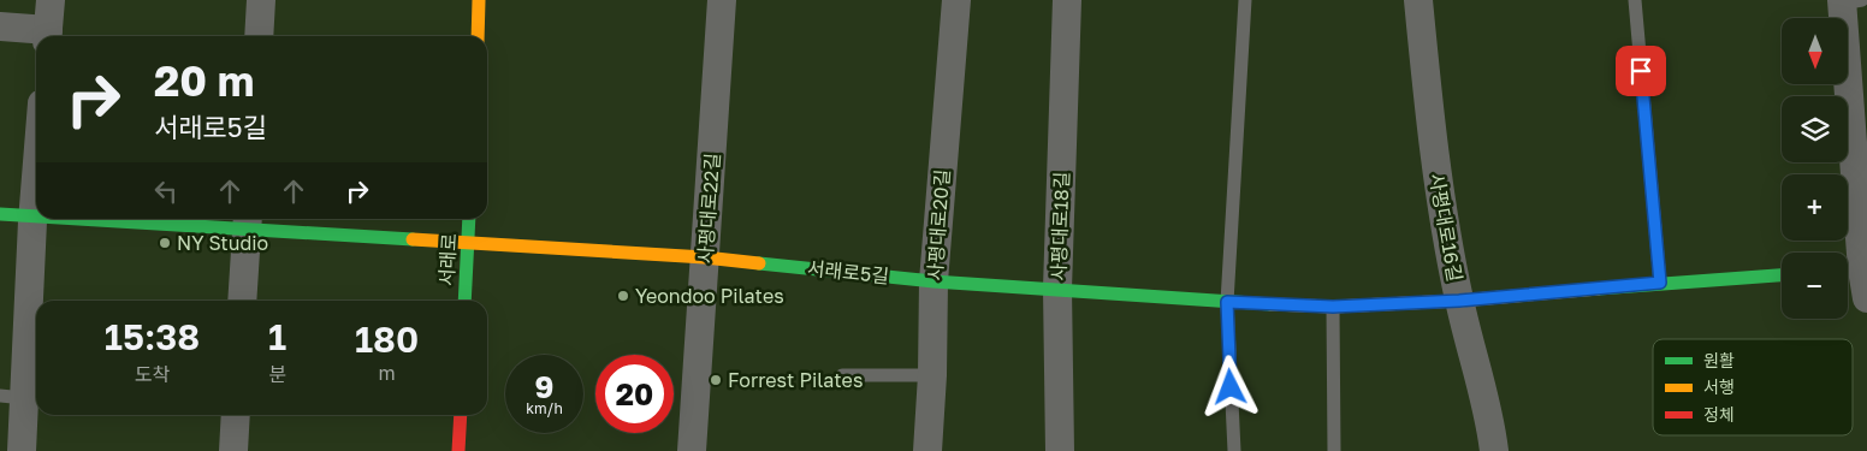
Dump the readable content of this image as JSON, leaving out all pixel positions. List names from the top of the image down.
{
  "streets": {
    "street": [
      "사평대로22길",
      "사평대로20길",
      "사평대로18길",
      "사평대로16길",
      "서래로",
      "서래로5길"
    ]
  },
  "crossings": [
    ["사평대로22길", "서래로5길"],
    ["사평대로20길", "서래로5길"],
    ["사평대로18길", "서래로5길"],
    ["사평대로16길", "서래로5길"],
    ["서래로", "서래로5길"]
  ],
  "places": ["NY Studio", "Yeondoo Pilates", "Forrest Pilates"],
  "legend": ["원활", "서행", "정체"],
  "north": "bottom",
  "page": {
    "map_buttons": ["+", "−"],
    "turn": ["20 m", "서래로5길"],
    "eta": [
      "15:38",
      "도착",
      "1",
      "분",
      "180",
      "m"
    ],
    "speed": "9 km/h",
    "limit": "20"
  }
}
